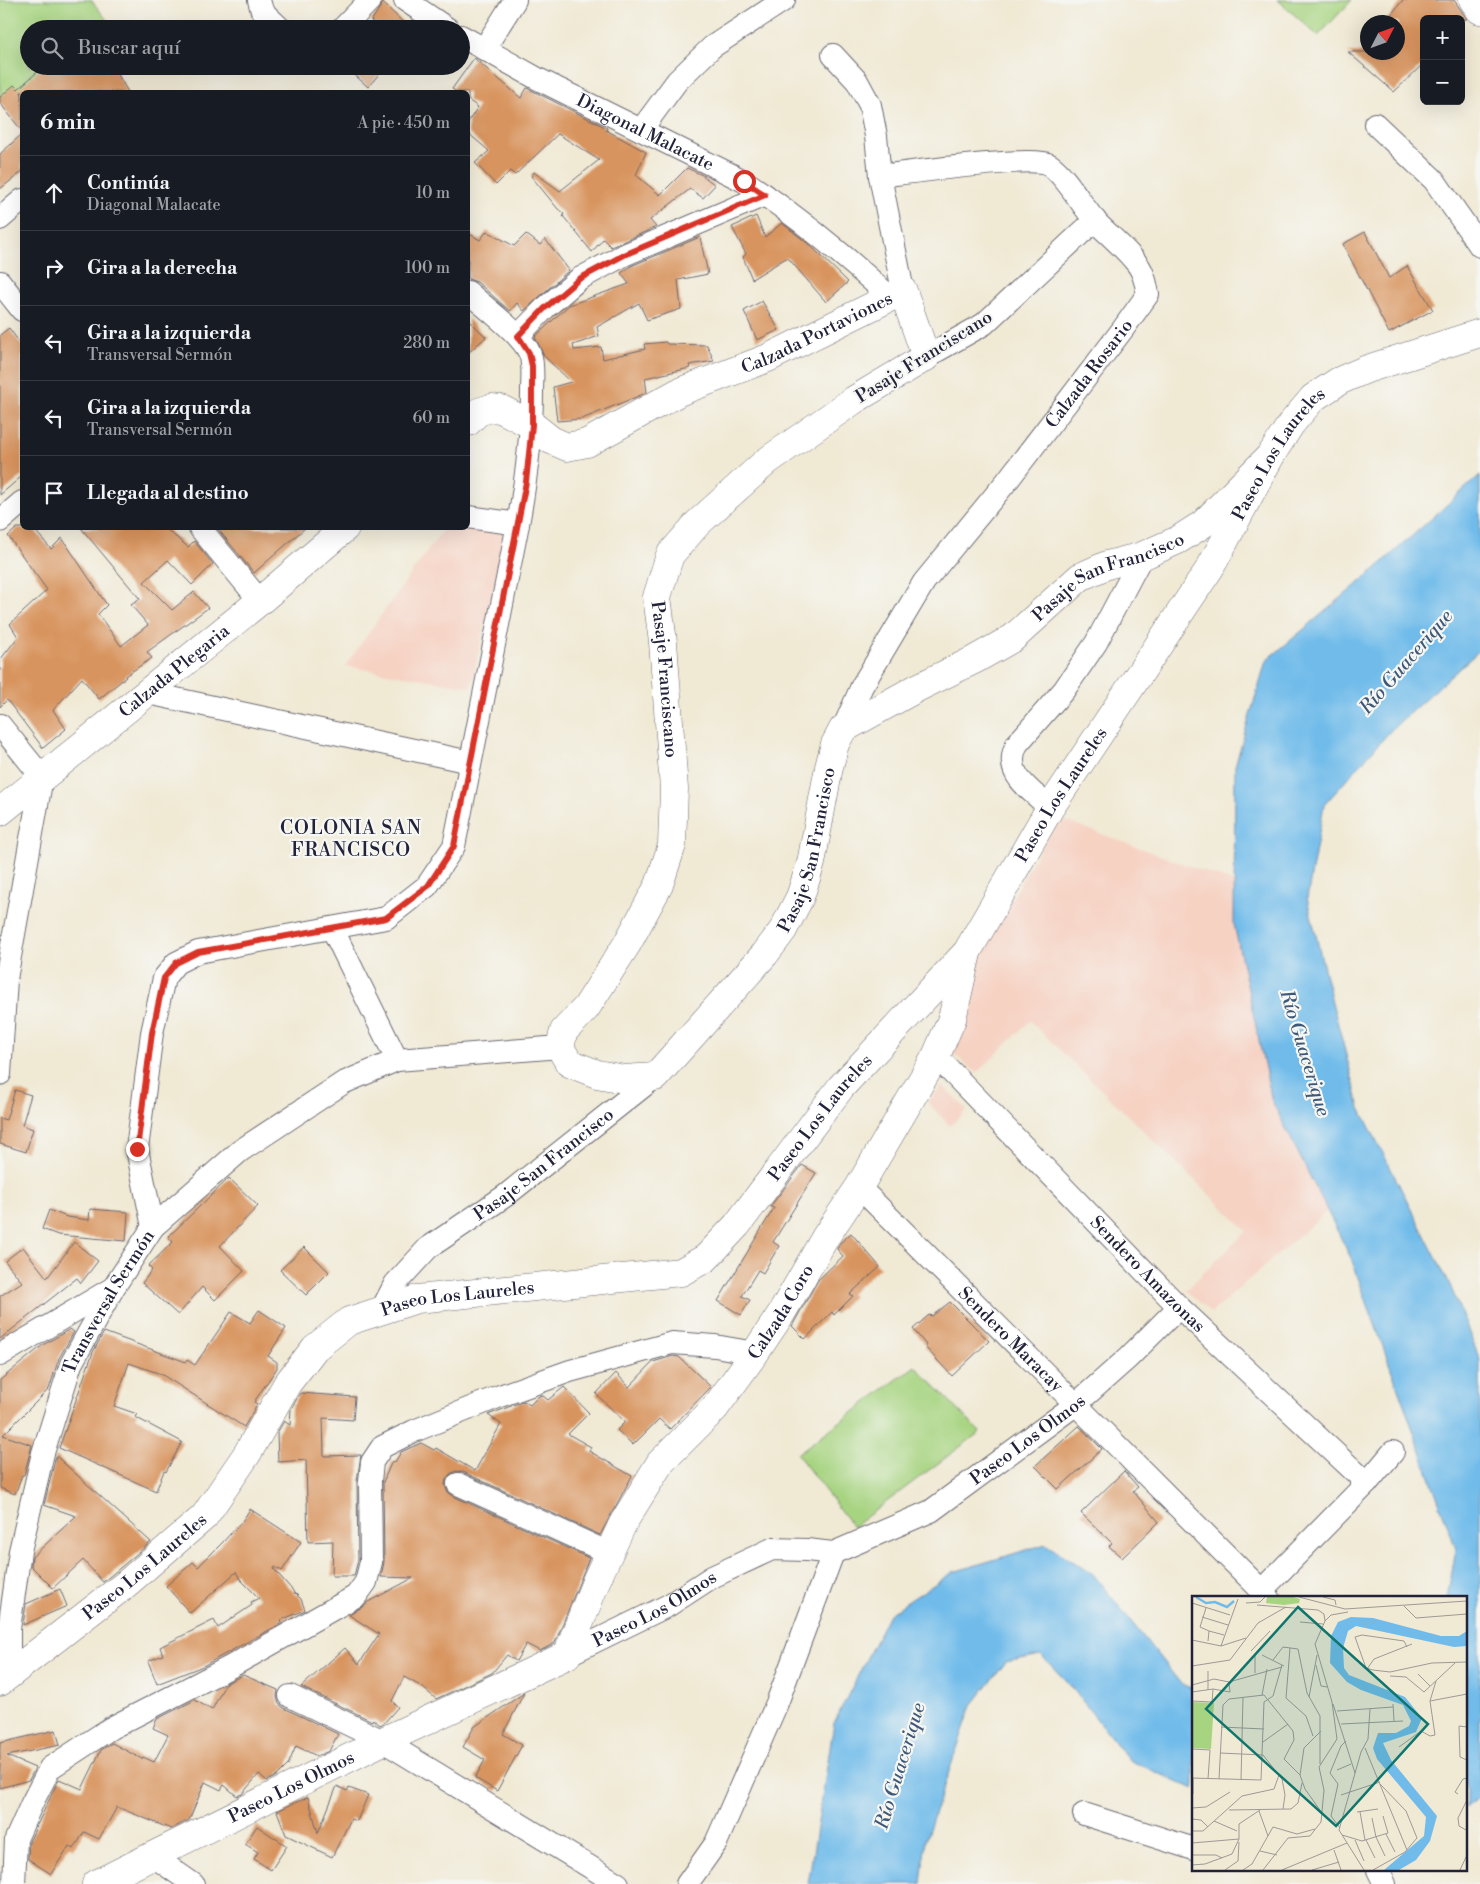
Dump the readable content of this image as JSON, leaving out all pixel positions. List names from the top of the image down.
{
  "streets": {
    "street": [
      "Diagonal Malacate",
      "Calzada Portaviones",
      "Pasaje Franciscano",
      "Calzada Rosario",
      "Paseo Los Laureles",
      "Pasaje San Francisco",
      "Calzada Plegaria",
      "Sendero Amazonas",
      "Transversal Sermón",
      "Calzada Coro",
      "Sendero Maracay",
      "Paseo Los Olmos"
    ]
  },
  "crossings": [
    ["Diagonal Malacate", "Calzada Portaviones"],
    ["Diagonal Malacate", "Pasaje Franciscano"],
    ["Calzada Portaviones", "Calzada Rosario"],
    ["Calzada Portaviones", "Transversal Sermón"],
    ["Pasaje Franciscano", "Calzada Rosario"],
    ["Calzada Rosario", "Pasaje San Francisco"],
    ["Paseo Los Laureles", "Pasaje San Francisco"],
    ["Paseo Los Laureles", "Transversal Sermón"],
    ["Paseo Los Laureles", "Calzada Coro"],
    ["Sendero Amazonas", "Calzada Coro"],
    ["Sendero Amazonas", "Paseo Los Olmos"],
    ["Calzada Coro", "Sendero Maracay"],
    ["Calzada Coro", "Paseo Los Olmos"],
    ["Sendero Maracay", "Paseo Los Olmos"]
  ],
  "districts": ["COLONIA SAN FRANCISCO"],
  "water": ["Río Guacerique"],
  "north": "top right",
  "page": {
    "map_buttons": ["+", "−"],
    "search": "Buscar aquí",
    "heading": ["6 min", "A pie · 450 m"],
    "list": [
      ["Continúa", "Diagonal Malacate", "10 m"],
      ["Gira a la derecha", "100 m"],
      ["Gira a la izquierda", "Transversal Sermón", "280 m"],
      ["Gira a la izquierda", "Transversal Sermón", "60 m"],
      "Llegada al destino"
    ]
  }
}
